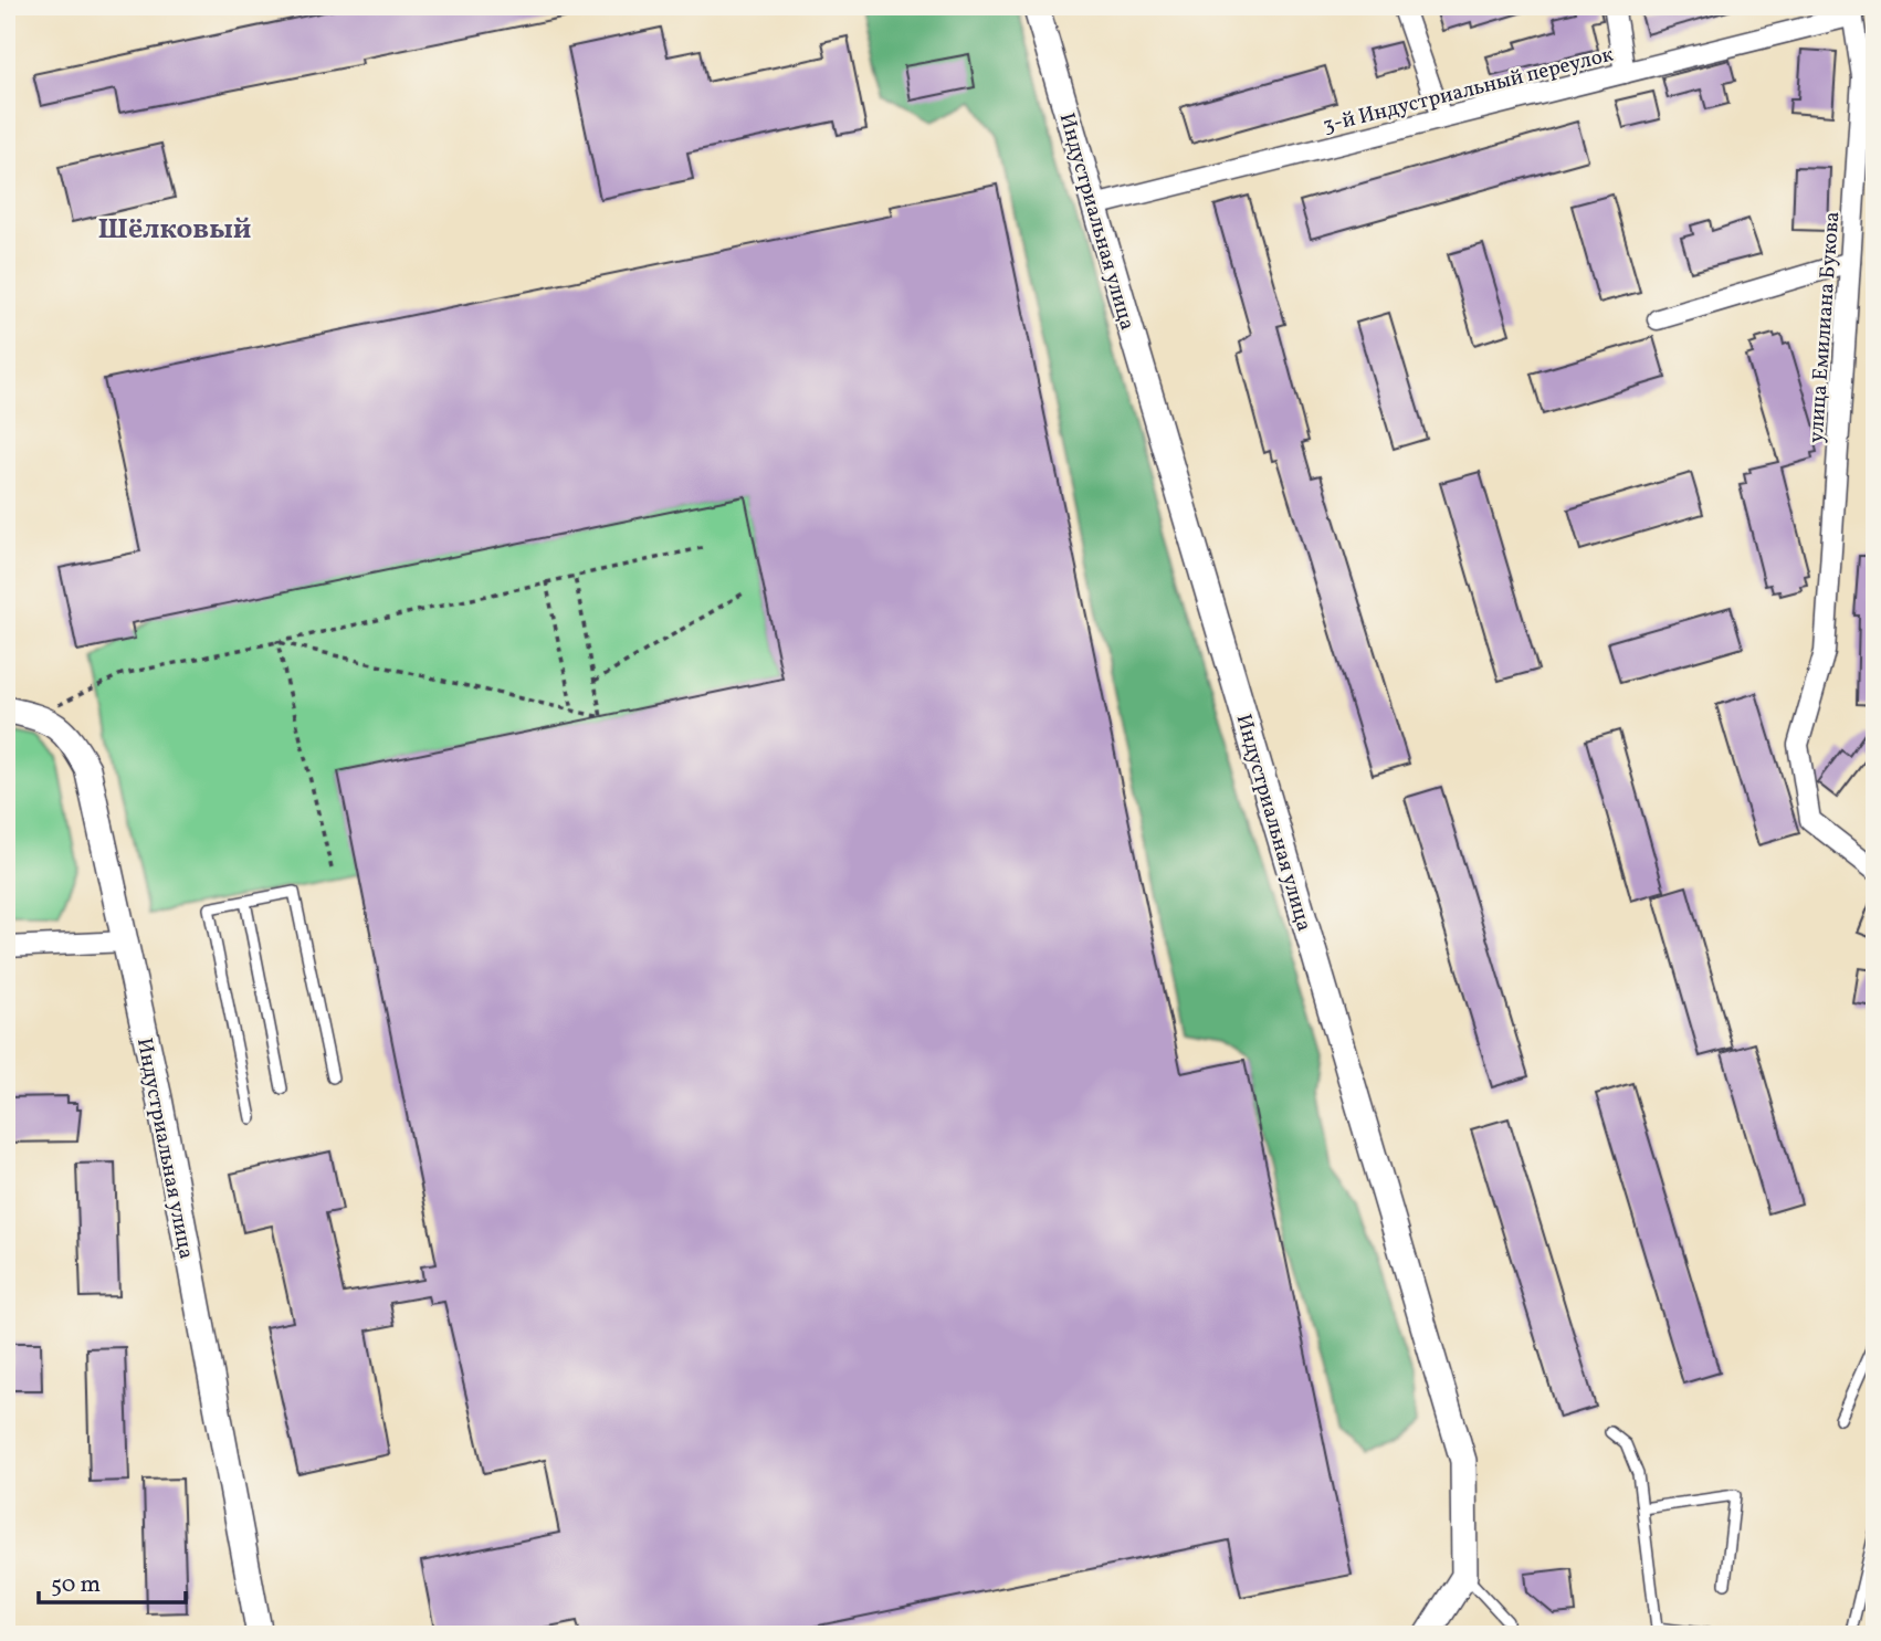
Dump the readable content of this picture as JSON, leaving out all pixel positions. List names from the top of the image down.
{
  "streets": {
    "street": ["3-й Индустриальный переулок", "Индустриальная улица", "улица Емилиана Букова"]
  },
  "crossings": [
    ["3-й Индустриальный переулок", "Индустриальная улица"],
    ["3-й Индустриальный переулок", "улица Емилиана Букова"]
  ],
  "districts": ["Шёлковый"],
  "scale_bar": "50 m"
}
